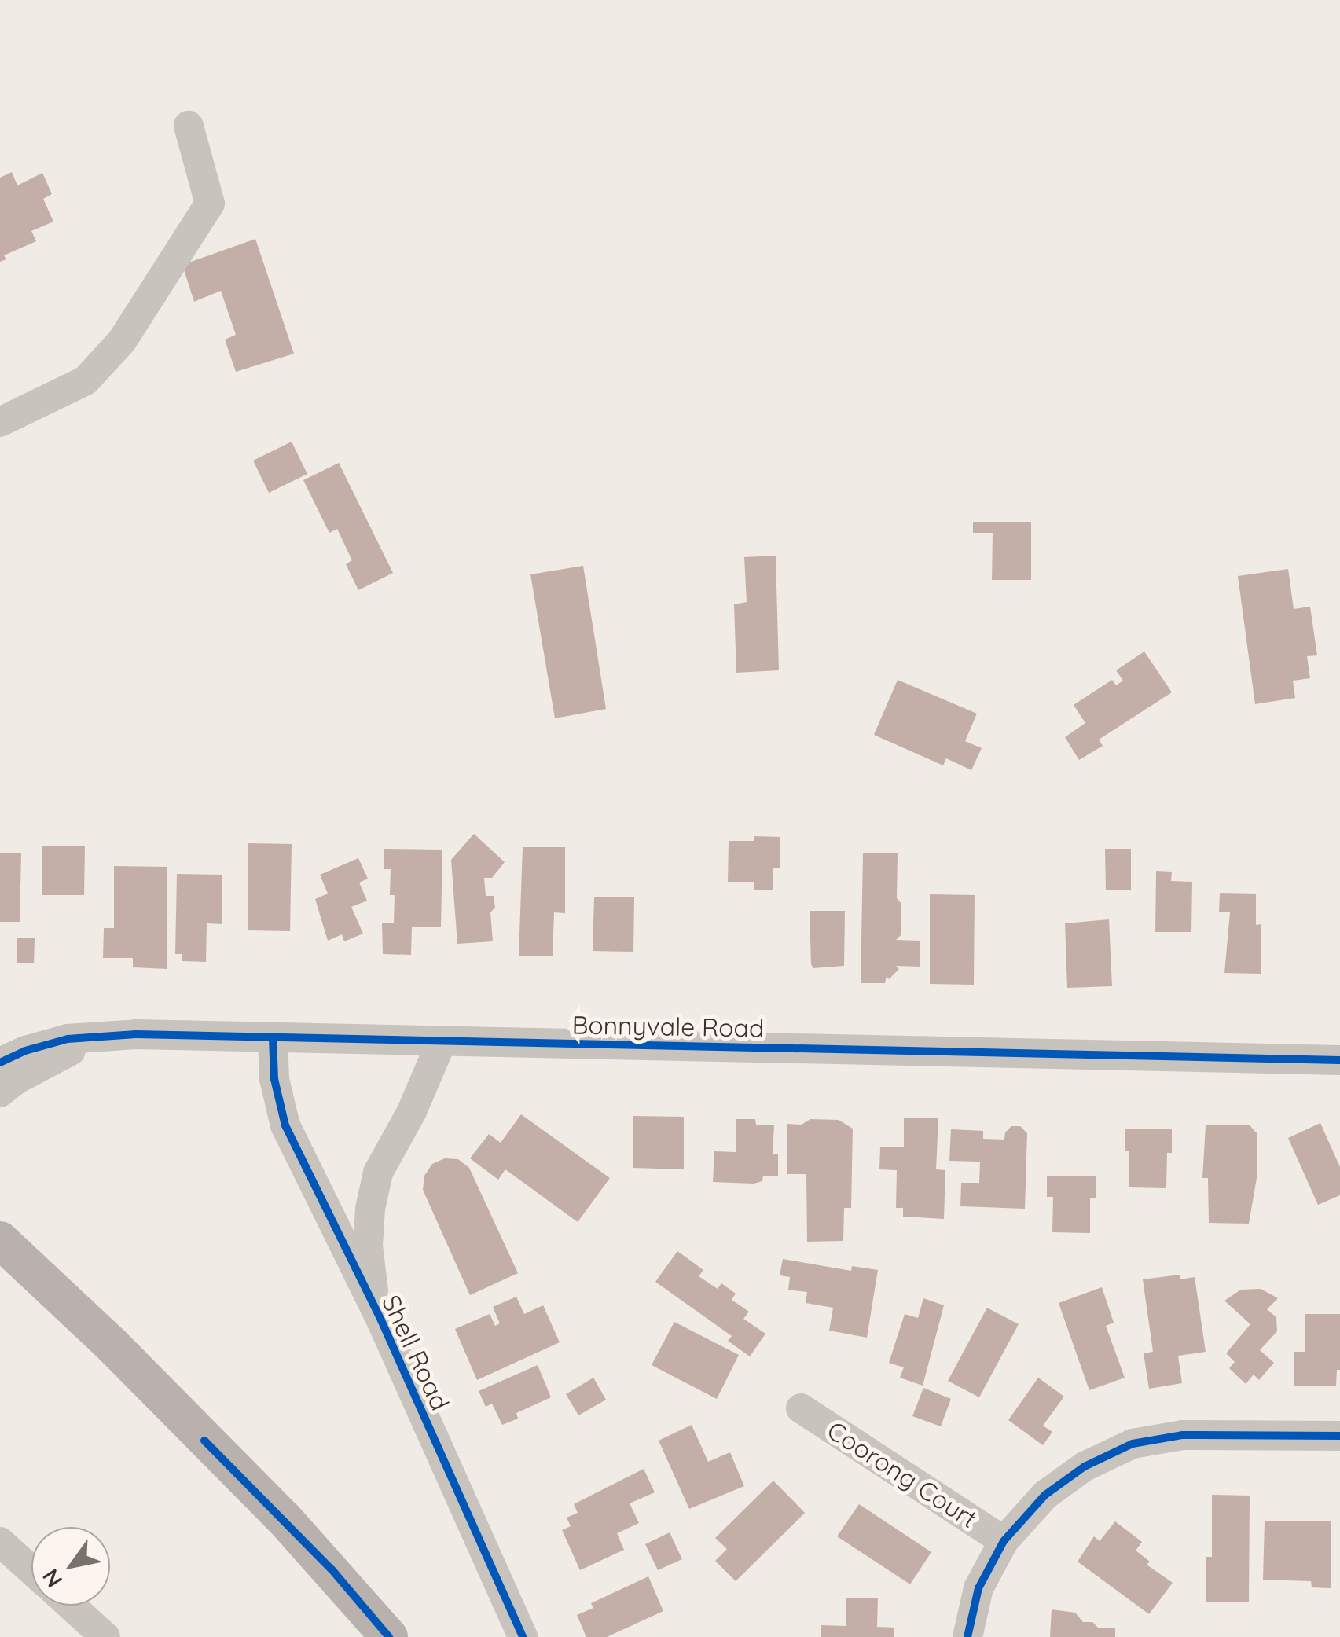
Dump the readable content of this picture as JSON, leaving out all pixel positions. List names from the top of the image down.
{
  "streets": {
    "street": ["Bonnyvale Road", "Shell Road", "Coorong Court"]
  },
  "crossings": [
    ["Bonnyvale Road", "Shell Road"]
  ],
  "north": "bottom left"
}
